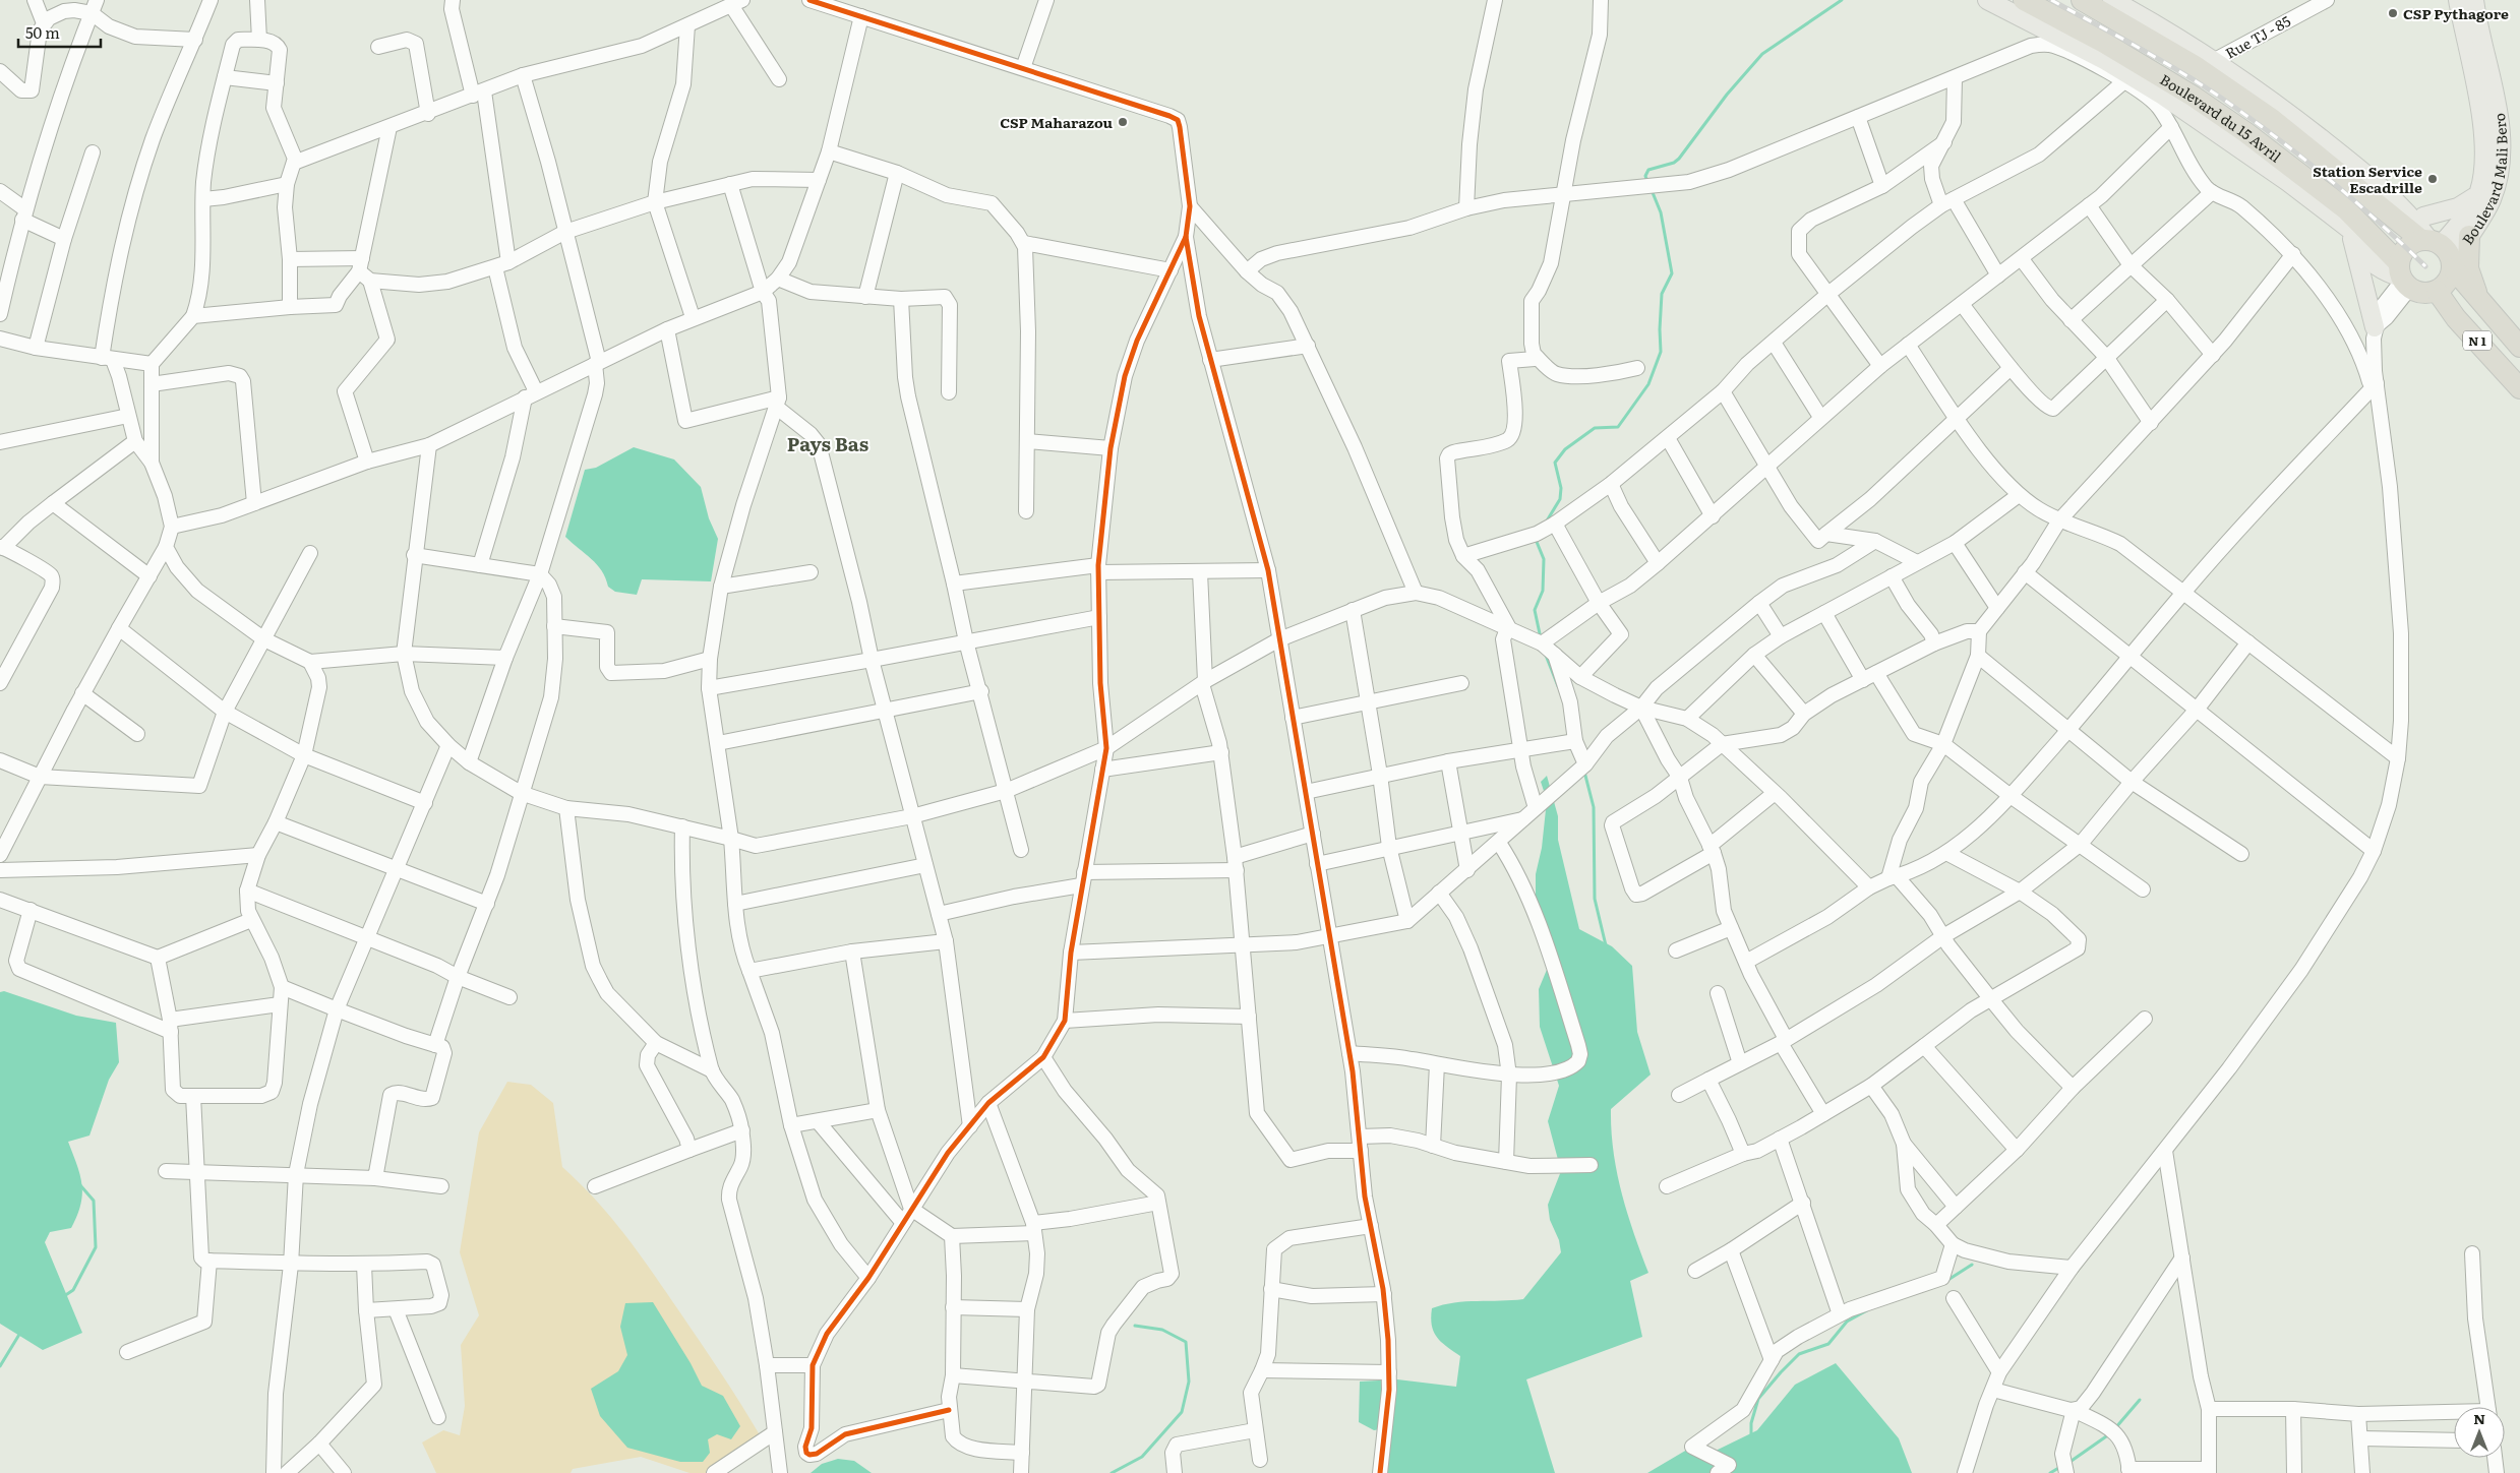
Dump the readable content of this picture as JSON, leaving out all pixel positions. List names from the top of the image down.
{
  "streets": {
    "highway": ["Boulevard du 15 Avril", "N 1"],
    "main road": ["Boulevard Mali Bero"],
    "street": ["Rue TJ - 85"]
  },
  "crossings": [
    ["Boulevard du 15 Avril", "Boulevard Mali Bero"],
    ["Boulevard du 15 Avril", "N 1"],
    ["Boulevard Mali Bero", "N 1"]
  ],
  "districts": ["Pays Bas"],
  "places": ["CSP Pythagore", "CSP Maharazou", "Station Service Escadrille"],
  "scale_bar": "50 m",
  "north": "top"
}
